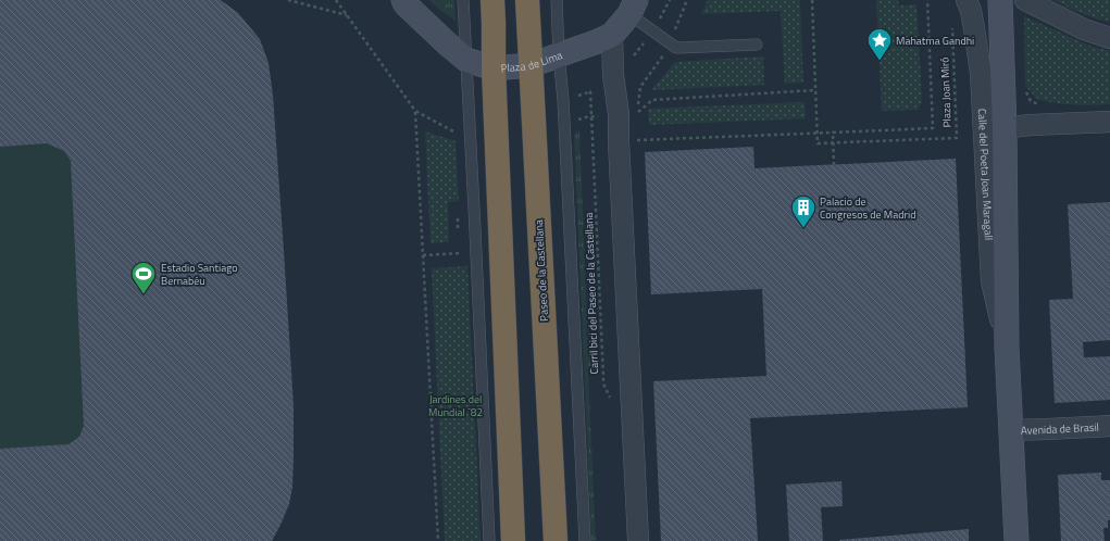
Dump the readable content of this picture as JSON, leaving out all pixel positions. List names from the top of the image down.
{
  "streets": {
    "highway": ["Paseo de la Castellana"],
    "street": ["Plaza de Lima", "Calle del Poeta Joan Maragall", "Avenida de Brasil"],
    "path": ["Plaza Joan Miró", "Carril bici del Paseo de la Castellana"]
  },
  "crossings": [
    ["Plaza de Lima", "Paseo de la Castellana"],
    ["Calle del Poeta Joan Maragall", "Avenida de Brasil"]
  ],
  "parks": ["Jardines del Mundial ´82"],
  "places": {
    "place": ["Mahatma Gandhi"],
    "building": ["Palacio de Congresos de Madrid"],
    "sports": ["Estadio Santiago Bernabéu"]
  }
}
